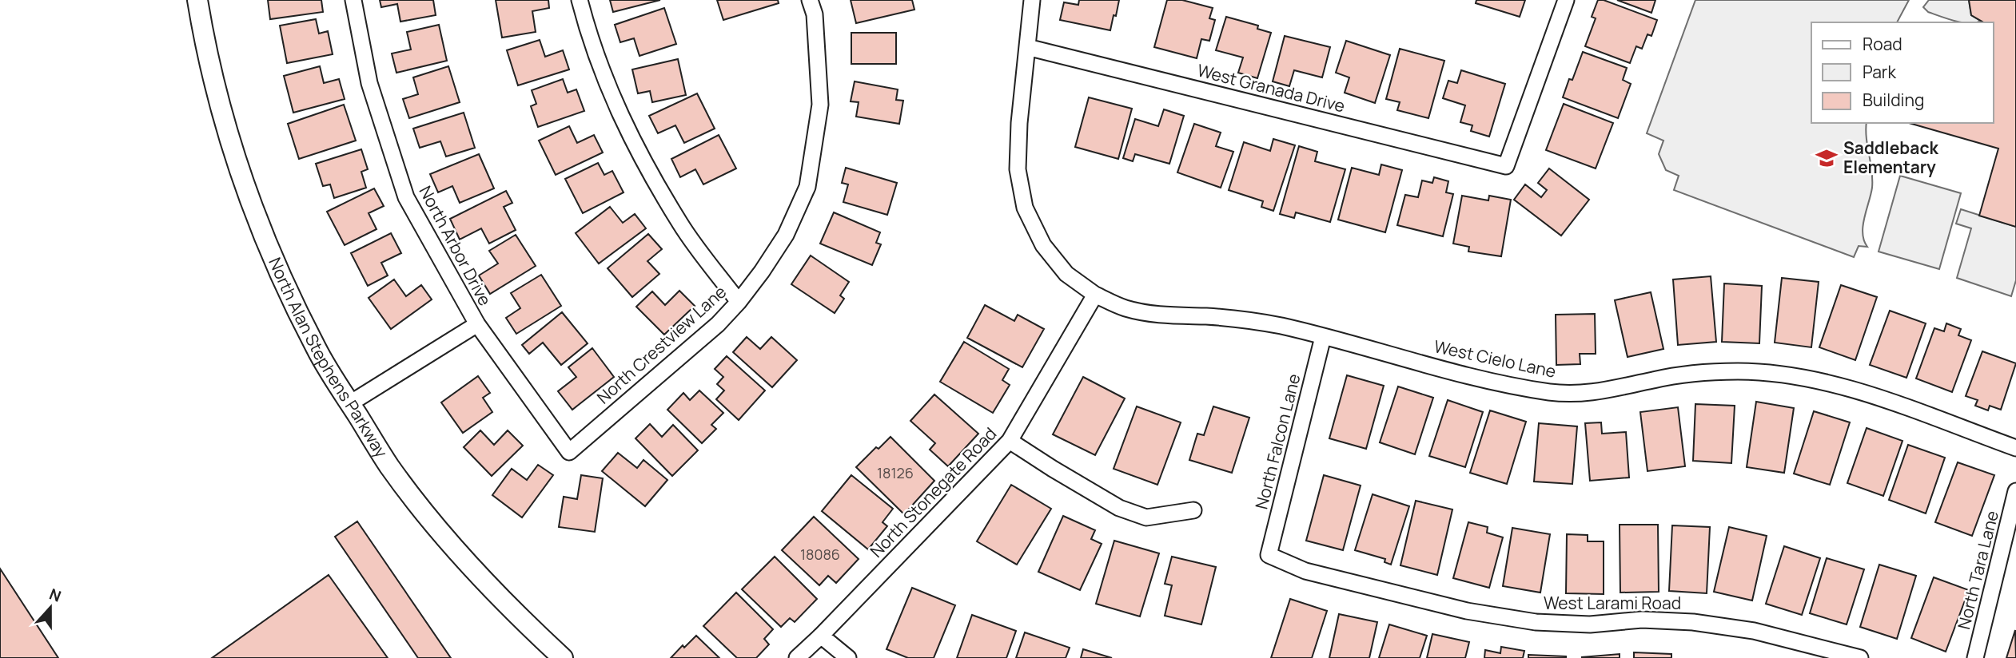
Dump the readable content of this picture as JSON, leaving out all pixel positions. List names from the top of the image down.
{
  "streets": {
    "street": [
      "West Granada Drive",
      "North Arbor Drive",
      "North Crestview Lane",
      "North Alan Stephens Parkway",
      "West Cielo Lane",
      "North Falcon Lane",
      "North Stonegate Road",
      "North Tara Lane",
      "West Larami Road"
    ]
  },
  "crossings": [
    ["North Arbor Drive", "North Crestview Lane"],
    ["West Cielo Lane", "North Falcon Lane"],
    ["West Cielo Lane", "North Stonegate Road"],
    ["North Falcon Lane", "West Larami Road"]
  ],
  "places": {
    "school or university": ["Saddleback Elementary"]
  },
  "house_numbers": ["18126", "18086"],
  "legend": ["Road", "Park", "Building"],
  "north": "top"
}
